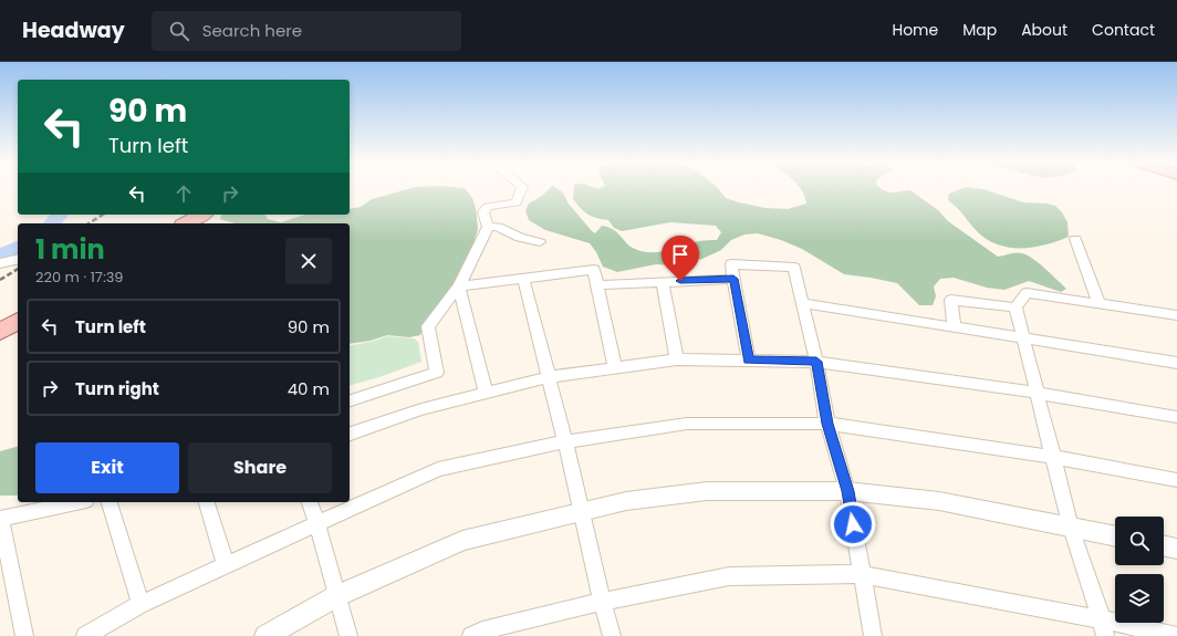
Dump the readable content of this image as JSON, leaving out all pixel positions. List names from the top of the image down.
{
  "page": {
    "header": "Headway",
    "search": "Search here",
    "nav": [
      "Home",
      "Map",
      "About",
      "Contact"
    ],
    "turn": ["90 m", "Turn left"],
    "heading": ["1 min", "220 m · 17:39"],
    "list": [
      {
        "name": "Turn left",
        "value": "90 m"
      },
      {
        "name": "Turn right",
        "value": "40 m"
      }
    ],
    "buttons": ["Exit", "Share"]
  }
}
